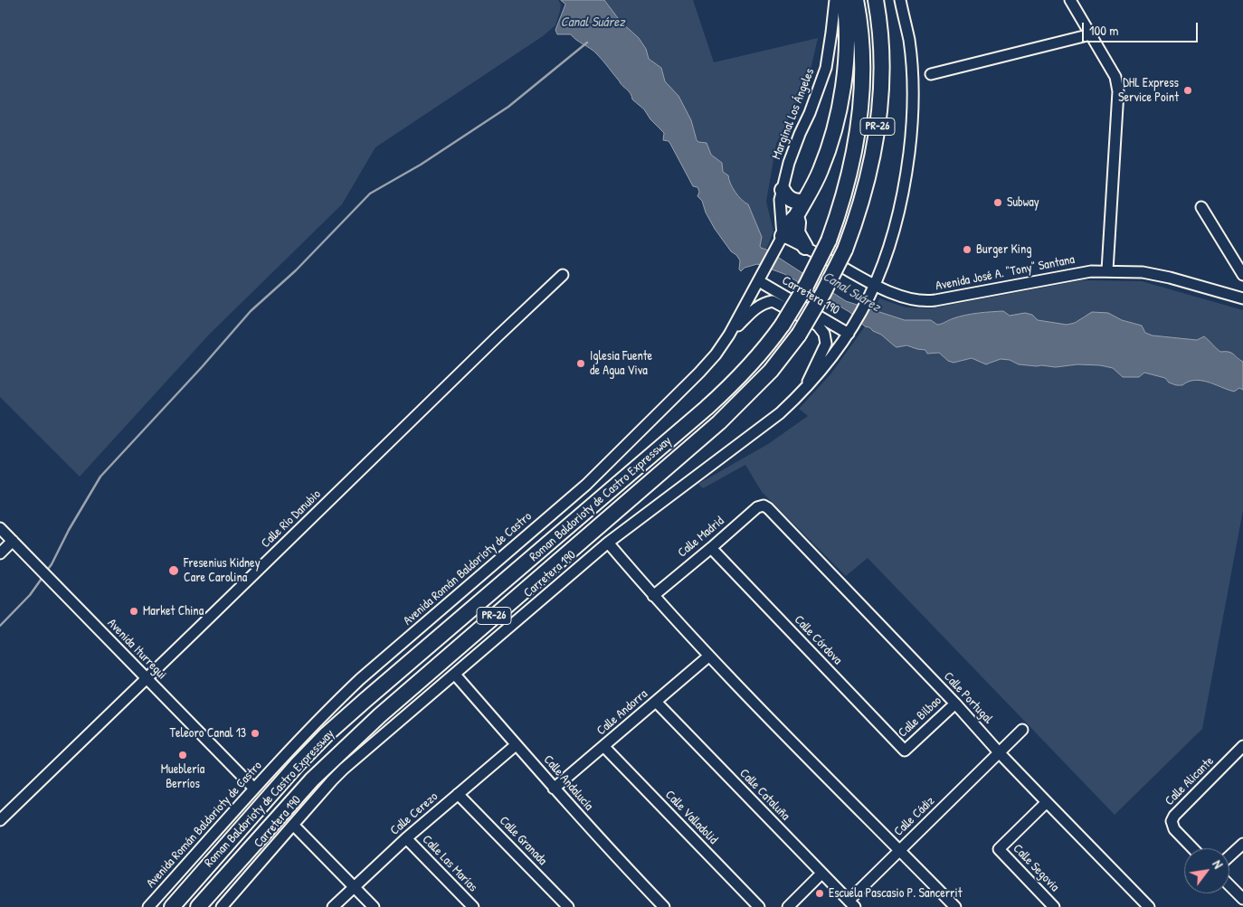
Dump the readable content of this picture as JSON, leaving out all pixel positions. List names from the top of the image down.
{
  "streets": {
    "highway": ["PR-26", "Roman Baldorioty de Castro Expressway"],
    "street": [
      "Marginal Los Ángeles",
      "Avenida José A. \"Tony\" Santana",
      "Carretera 190",
      "Calle Río Danubio",
      "Calle Madrid",
      "Avenida Román Baldorioty de Castro",
      "Calle Córdova",
      "Avenida Iturregui",
      "Calle Portugal",
      "Calle Andorra",
      "Calle Bilbao",
      "Calle Alicante",
      "Calle Andalucía",
      "Calle Cataluña",
      "Calle Cerezo",
      "Calle Cádiz",
      "Calle Valladolid",
      "Calle Granada",
      "Calle Las Marías",
      "Calle Segovia"
    ]
  },
  "crossings": [
    ["Marginal Los Ángeles", "Avenida José A. \"Tony\" Santana"],
    ["Marginal Los Ángeles", "Avenida Román Baldorioty de Castro"],
    ["Avenida José A. \"Tony\" Santana", "Carretera 190"],
    ["Avenida José A. \"Tony\" Santana", "Avenida Román Baldorioty de Castro"],
    ["Carretera 190", "Avenida Román Baldorioty de Castro"],
    ["Carretera 190", "Calle Andalucía"],
    ["Calle Río Danubio", "Avenida Iturregui"],
    ["Calle Madrid", "Calle Córdova"],
    ["Calle Madrid", "Calle Portugal"],
    ["Avenida Román Baldorioty de Castro", "Avenida Iturregui"],
    ["Calle Córdova", "Calle Bilbao"],
    ["Calle Portugal", "Calle Bilbao"],
    ["Calle Portugal", "Calle Cádiz"],
    ["Calle Portugal", "Calle Segovia"],
    ["Calle Andorra", "Calle Andalucía"],
    ["Calle Andorra", "Calle Cataluña"],
    ["Calle Andorra", "Calle Valladolid"],
    ["Calle Andalucía", "Calle Cerezo"],
    ["Calle Cataluña", "Calle Cádiz"],
    ["Calle Cerezo", "Calle Granada"],
    ["Calle Cerezo", "Calle Las Marías"]
  ],
  "water": ["Canal Suárez"],
  "places": [
    "DHL Express Service Point",
    "Subway",
    "Burger King",
    "Iglesia Fuente de Agua Viva",
    "Fresenius Kidney Care Carolina",
    "Market China",
    "Teleoro Canal 13",
    "Mueblería Berríos",
    "Escuela Pascasio P. Sancerrit"
  ],
  "scale_bar": "100 m",
  "north": "top right"
}
